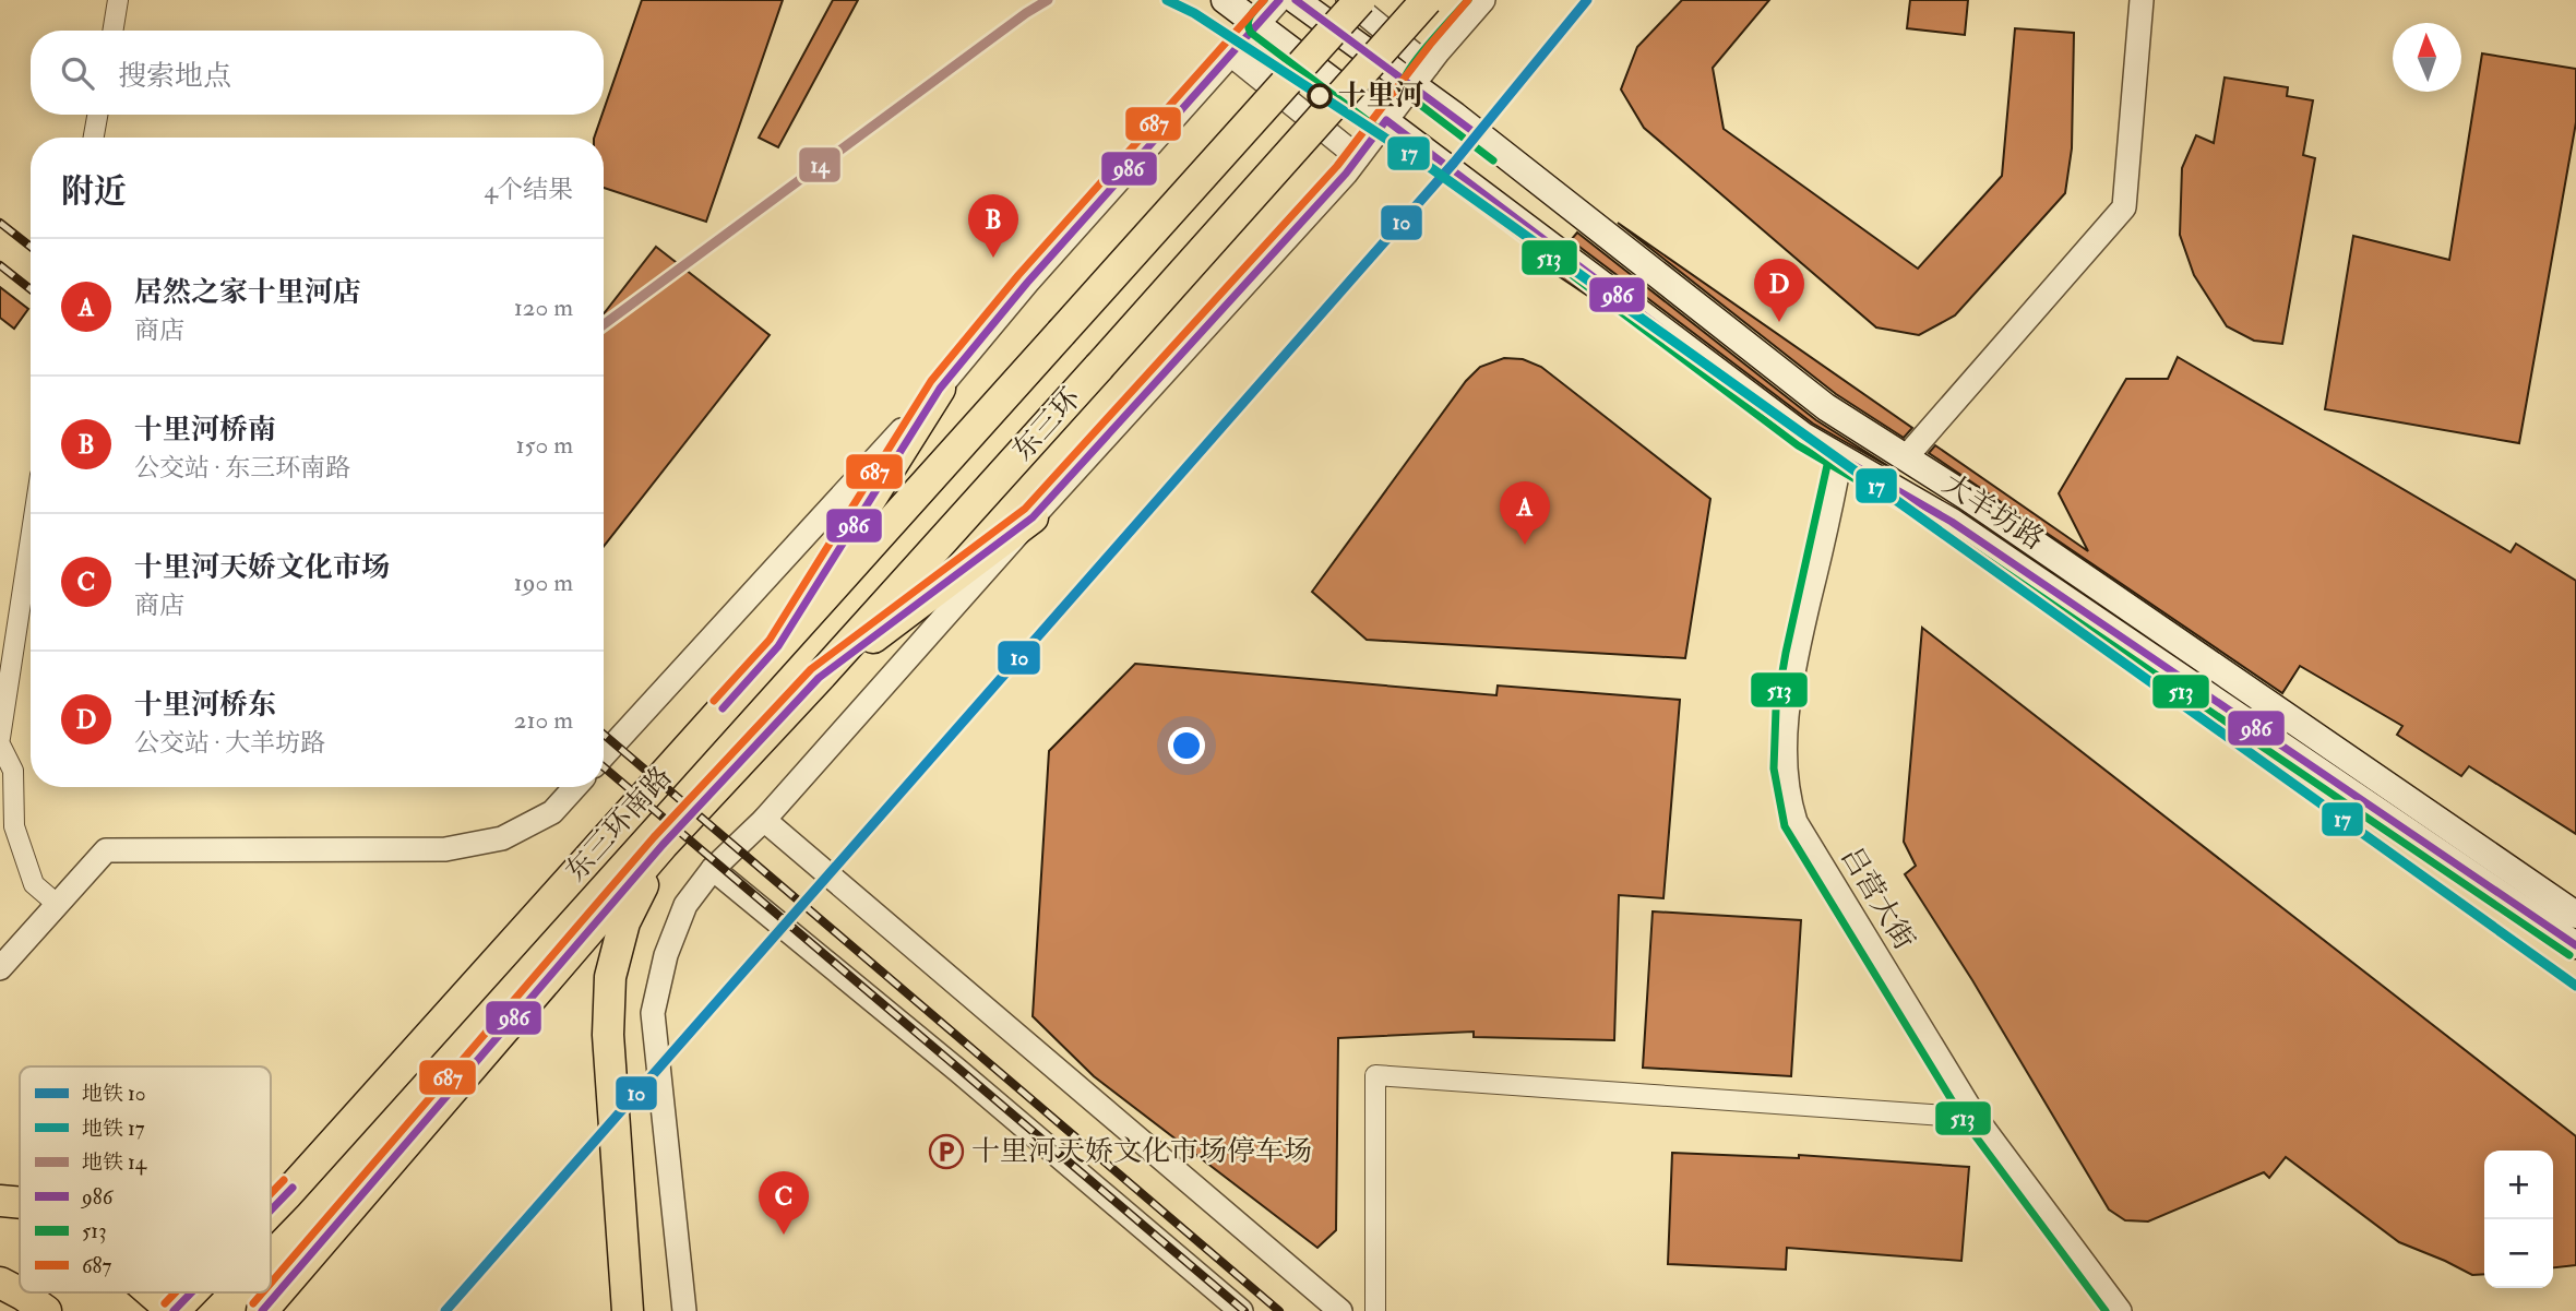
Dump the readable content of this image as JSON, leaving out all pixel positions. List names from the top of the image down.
{
  "streets": {
    "highway": ["东三环", "东三环南路"],
    "main road": ["大羊坊路"],
    "street": ["吕营大街"]
  },
  "crossings": [
    ["东三环", "东三环南路"],
    ["大羊坊路", "吕营大街"]
  ],
  "places": {
    "other": ["十里河"],
    "parking": ["十里河天娇文化市场停车场"]
  },
  "lines": [
    "metro line 10",
    "metro line 17",
    "metro line 14",
    "transit line 986",
    "transit line 513",
    "transit line 687"
  ],
  "legend": [
    "地铁 10",
    "地铁 17",
    "地铁 14",
    "986",
    "513",
    "687"
  ],
  "north": "top",
  "page": {
    "search": "搜索地点",
    "heading": ["附近", "4个结果"],
    "pins": [
      "B",
      "D",
      "A",
      "C"
    ],
    "list": [
      {
        "mark": "A",
        "name": "居然之家十里河店",
        "note": "商店",
        "value": "120 m"
      },
      {
        "mark": "B",
        "name": "十里河桥南",
        "note": "公交站 · 东三环南路",
        "value": "150 m"
      },
      {
        "mark": "C",
        "name": "十里河天娇文化市场",
        "note": "商店",
        "value": "190 m"
      },
      {
        "mark": "D",
        "name": "十里河桥东",
        "note": "公交站 · 大羊坊路",
        "value": "210 m"
      }
    ],
    "map_buttons": ["+", "−"]
  }
}
